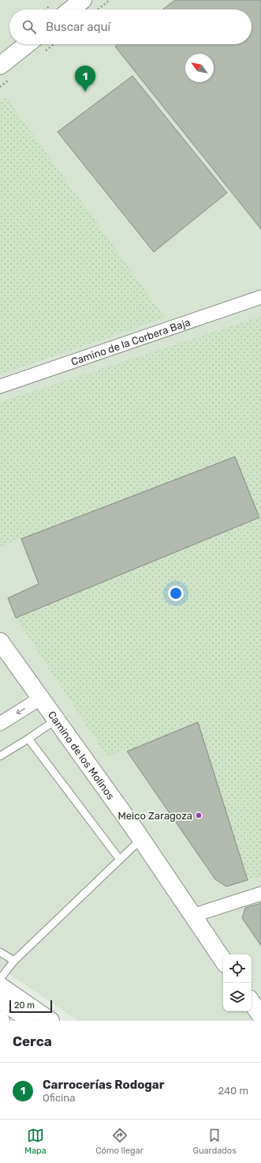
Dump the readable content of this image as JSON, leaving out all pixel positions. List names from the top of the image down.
{
  "streets": {
    "street": ["Camino de la Corbera Baja", "Camino de los Molinos"]
  },
  "places": ["Meico Zaragoza"],
  "scale_bar": "20 m",
  "north": "top left",
  "page": {
    "search": "Buscar aquí",
    "pins": "1",
    "scale": "20 m",
    "heading": "Cerca",
    "list": [
      {
        "mark": "1",
        "name": "Carrocerías Rodogar",
        "note": "Oficina",
        "value": "240 m"
      }
    ],
    "nav": ["Mapa", "Cómo llegar", "Guardados"]
  }
}
